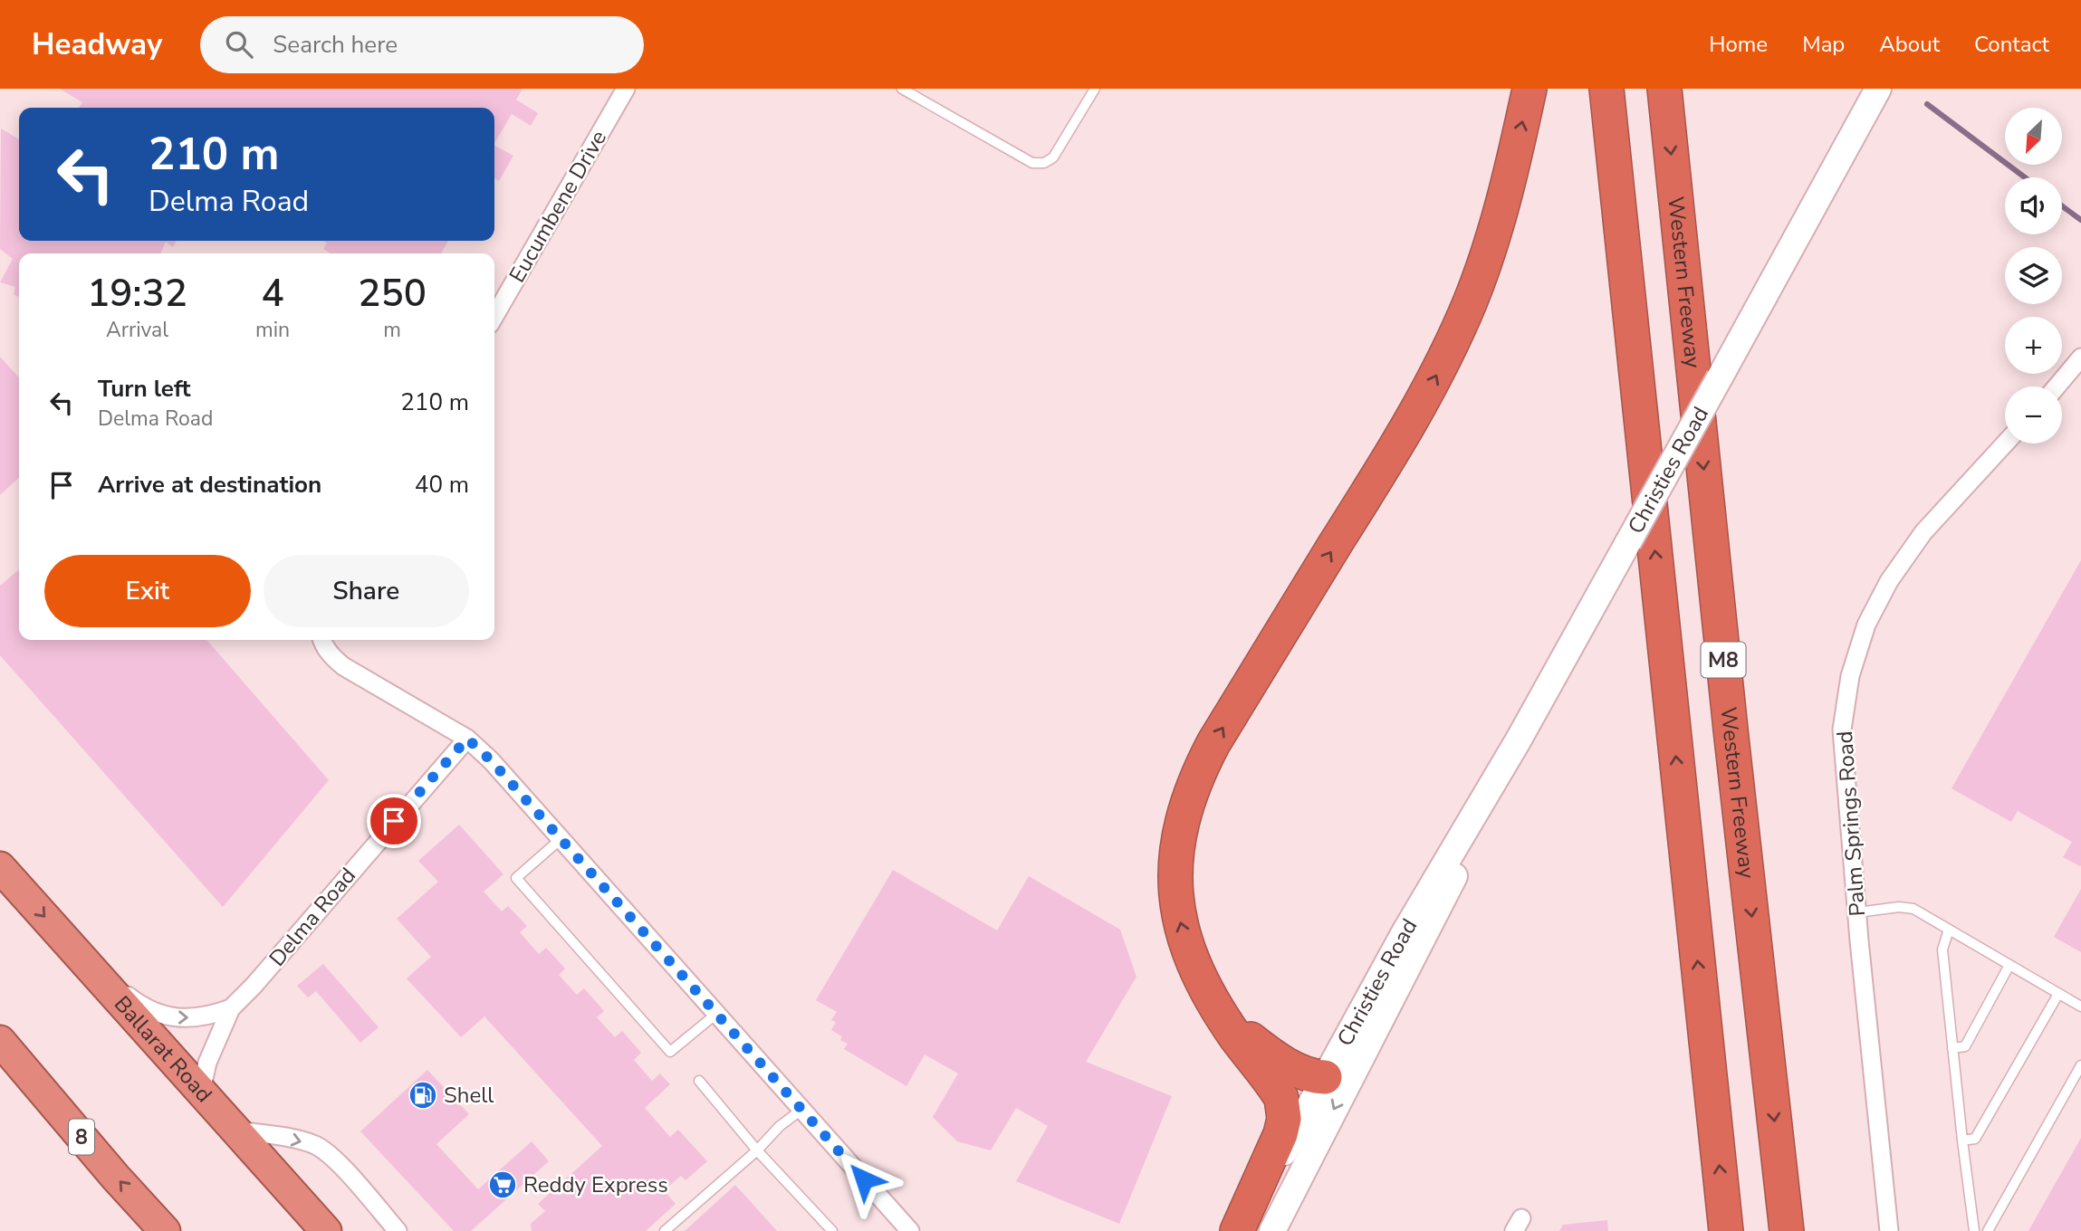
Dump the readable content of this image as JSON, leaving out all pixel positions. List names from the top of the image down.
{
  "streets": {
    "highway": [
      "Western Freeway",
      "M8",
      "Ballarat Road",
      "8"
    ],
    "main road": ["Christies Road"],
    "street": ["Eucumbene Drive", "Palm Springs Road", "Delma Road"]
  },
  "crossings": [
    ["Delma Road", "Ballarat Road"]
  ],
  "places": {
    "fuel station": ["Shell"],
    "supermarket": ["Reddy Express"]
  },
  "north": "bottom left",
  "page": {
    "header": "Headway",
    "search": "Search here",
    "nav": [
      "Home",
      "Map",
      "About",
      "Contact"
    ],
    "map_buttons": ["+", "−"],
    "turn": ["210 m", "Delma Road"],
    "eta": [
      "19:32",
      "Arrival",
      "4",
      "min",
      "250",
      "m"
    ],
    "list": [
      {
        "name": "Turn left",
        "note": "Delma Road",
        "value": "210 m"
      },
      {
        "name": "Arrive at destination",
        "value": "40 m"
      }
    ],
    "buttons": ["Exit", "Share"]
  }
}
